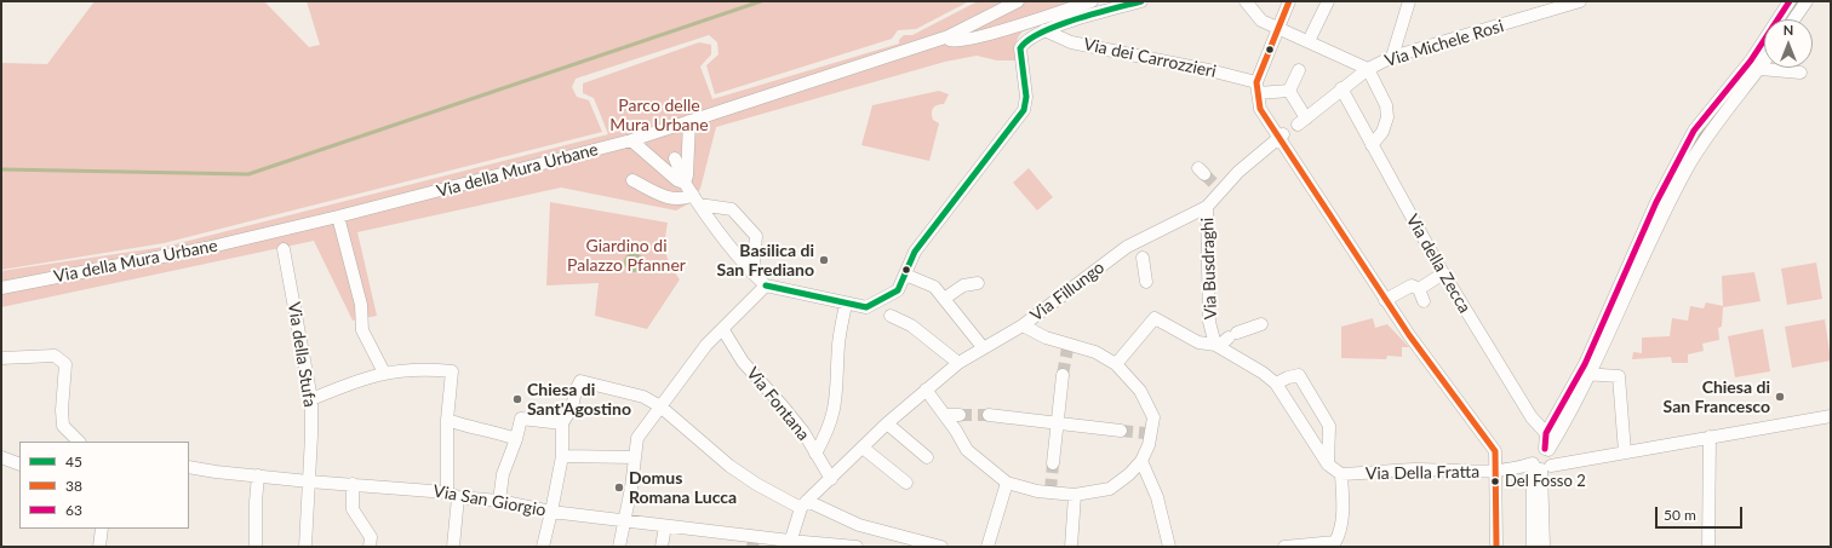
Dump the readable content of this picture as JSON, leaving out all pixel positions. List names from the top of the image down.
{
  "streets": {
    "street": [
      "Via Michele Rosi",
      "Via dei Carrozzieri",
      "Via della Mura Urbane",
      "Via della Zecca",
      "Via Busdraghi",
      "Via Fillungo",
      "Via della Stufa",
      "Via Fontana",
      "Via Della Fratta",
      "Via San Giorgio"
    ]
  },
  "crossings": [
    ["Via Michele Rosi", "Via dei Carrozzieri"],
    ["Via Michele Rosi", "Via della Zecca"],
    ["Via Busdraghi", "Via Fillungo"],
    ["Via Fillungo", "Via Fontana"],
    ["Via Fillungo", "Via San Giorgio"],
    ["Via della Stufa", "Via San Giorgio"]
  ],
  "parks": ["Parco delle Mura Urbane", "Giardino di Palazzo Pfanner"],
  "places": [
    "Basilica di San Frediano",
    "Chiesa di San Francesco",
    "Chiesa di Sant'Agostino",
    "Del Fosso 2",
    "Domus Romana Lucca"
  ],
  "lines": ["transit line 45", "transit line 38", "transit line 63"],
  "legend": ["45", "38", "63"],
  "scale_bar": "50 m",
  "north": "top"
}
